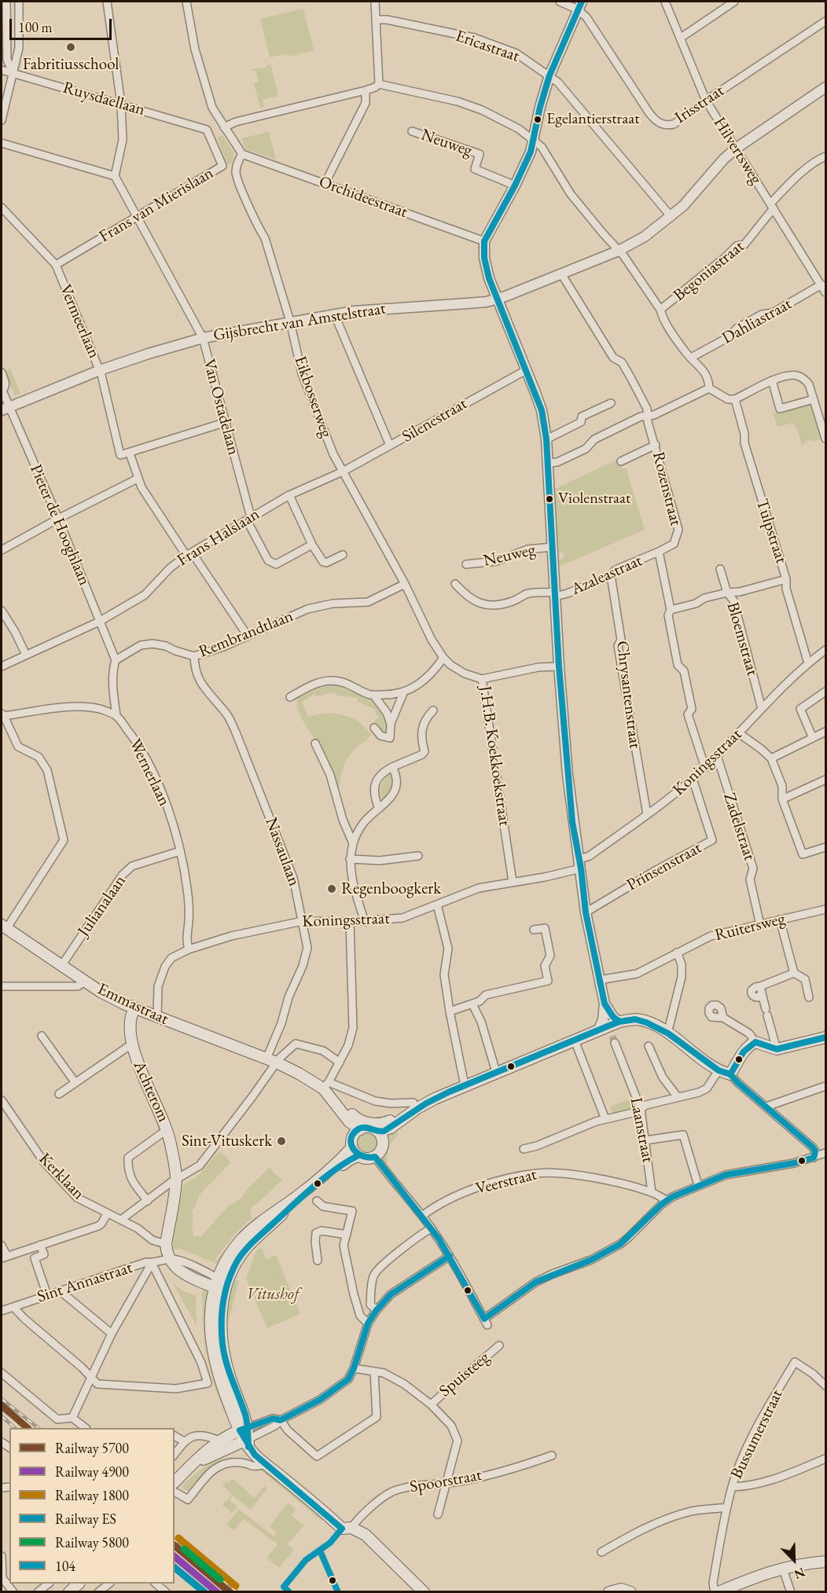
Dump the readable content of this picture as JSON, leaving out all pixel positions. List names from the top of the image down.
{
  "streets": {
    "main road": ["Emmastraat", "Achterom"],
    "street": [
      "Ericastraat",
      "Ruysdaellaan",
      "Irisstraat",
      "Neuweg",
      "Hilvertsweg",
      "Orchideestraat",
      "Frans van Mierislaan",
      "Begoniastraat",
      "Vermeerlaan",
      "Dahliastraat",
      "Gijsbrecht van Amstelstraat",
      "Eikbosserweg",
      "Van Ostadelaan",
      "Silenestraat",
      "Rozenstraat",
      "Pieter de Hooghlaan",
      "Tulpstraat",
      "Frans Halslaan",
      "Azaleastraat",
      "Rembrandtlaan",
      "Bloemstraat",
      "Chrysantenstraat",
      "J.H.B. Koekkoekstraat",
      "Koningsstraat",
      "Wernerlaan",
      "Zadelstraat",
      "Nassaulaan",
      "Prinsenstraat",
      "Julianalaan",
      "Ruitersweg",
      "Laanstraat",
      "Kerklaan",
      "Veerstraat",
      "Sint Annastraat",
      "Spuisteeg",
      "Bussumerstraat",
      "Spoorstraat"
    ]
  },
  "crossings": [
    ["Ericastraat", "Gijsbrecht van Amstelstraat"],
    ["Ruysdaellaan", "Frans van Mierislaan"],
    ["Irisstraat", "Hilvertsweg"],
    ["Neuweg", "Orchideestraat"],
    ["Neuweg", "Gijsbrecht van Amstelstraat"],
    ["Neuweg", "Silenestraat"],
    ["Neuweg", "Azaleastraat"],
    ["Neuweg", "J.H.B. Koekkoekstraat"],
    ["Neuweg", "Koningsstraat"],
    ["Neuweg", "Prinsenstraat"],
    ["Neuweg", "Ruitersweg"],
    ["Hilvertsweg", "Begoniastraat"],
    ["Hilvertsweg", "Dahliastraat"],
    ["Hilvertsweg", "Gijsbrecht van Amstelstraat"],
    ["Orchideestraat", "Eikbosserweg"],
    ["Frans van Mierislaan", "Vermeerlaan"],
    ["Frans van Mierislaan", "Van Ostadelaan"],
    ["Vermeerlaan", "Gijsbrecht van Amstelstraat"],
    ["Gijsbrecht van Amstelstraat", "Eikbosserweg"],
    ["Gijsbrecht van Amstelstraat", "Van Ostadelaan"],
    ["Gijsbrecht van Amstelstraat", "Rozenstraat"],
    ["Gijsbrecht van Amstelstraat", "Pieter de Hooghlaan"],
    ["Eikbosserweg", "Silenestraat"],
    ["Eikbosserweg", "Frans Halslaan"],
    ["Eikbosserweg", "Rembrandtlaan"],
    ["Eikbosserweg", "J.H.B. Koekkoekstraat"],
    ["Van Ostadelaan", "Frans Halslaan"],
    ["Silenestraat", "Frans Halslaan"],
    ["Rozenstraat", "Azaleastraat"],
    ["Pieter de Hooghlaan", "Frans Halslaan"],
    ["Pieter de Hooghlaan", "Rembrandtlaan"],
    ["Tulpstraat", "Koningsstraat"],
    ["Azaleastraat", "Chrysantenstraat"],
    ["Rembrandtlaan", "Nassaulaan"],
    ["Bloemstraat", "Koningsstraat"],
    ["Chrysantenstraat", "Koningsstraat"],
    ["J.H.B. Koekkoekstraat", "Koningsstraat"],
    ["Koningsstraat", "Wernerlaan"],
    ["Koningsstraat", "Zadelstraat"],
    ["Koningsstraat", "Nassaulaan"],
    ["Koningsstraat", "Prinsenstraat"],
    ["Koningsstraat", "Emmastraat"],
    ["Wernerlaan", "Julianalaan"],
    ["Zadelstraat", "Ruitersweg"],
    ["Nassaulaan", "Emmastraat"],
    ["Julianalaan", "Emmastraat"],
    ["Emmastraat", "Achterom"],
    ["Achterom", "Kerklaan"],
    ["Achterom", "Sint Annastraat"],
    ["Laanstraat", "Veerstraat"]
  ],
  "parks": ["Vitushof"],
  "places": [
    "Fabritiusschool",
    "Egelantierstraat",
    "Violenstraat",
    "Regenboogkerk",
    "Sint-Vituskerk"
  ],
  "lines": [
    "transit line 104",
    "rail line 5700",
    "rail line 1800",
    "rail line 5800",
    "rail line 4900",
    "rail line ES"
  ],
  "legend": [
    "Railway 5700",
    "Railway 4900",
    "Railway 1800",
    "Railway ES",
    "Railway 5800",
    "104"
  ],
  "scale_bar": "100 m",
  "north": "bottom right"
}
